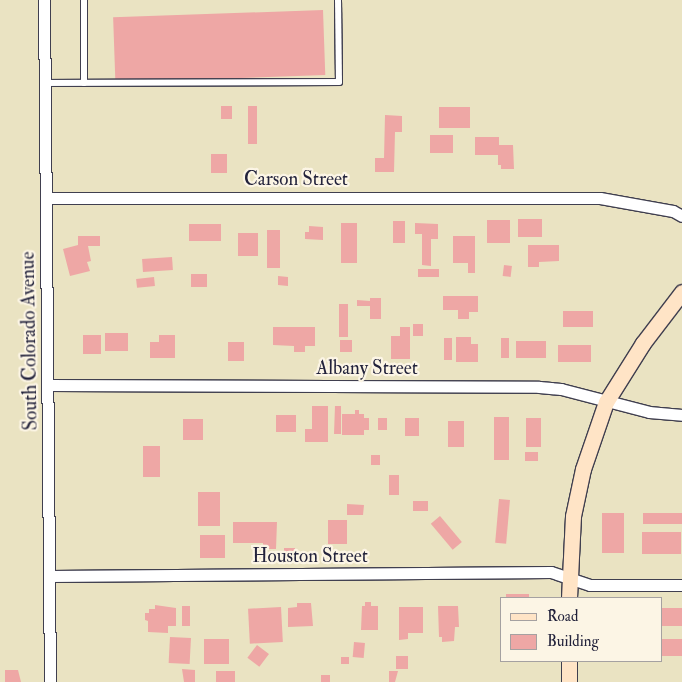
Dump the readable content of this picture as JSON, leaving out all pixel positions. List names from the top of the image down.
{
  "streets": {
    "street": [
      "Carson Street",
      "South Colorado Avenue",
      "Albany Street",
      "Houston Street"
    ]
  },
  "crossings": [
    ["Carson Street", "South Colorado Avenue"],
    ["South Colorado Avenue", "Albany Street"],
    ["South Colorado Avenue", "Houston Street"]
  ],
  "legend": ["Road", "Building"]
}
